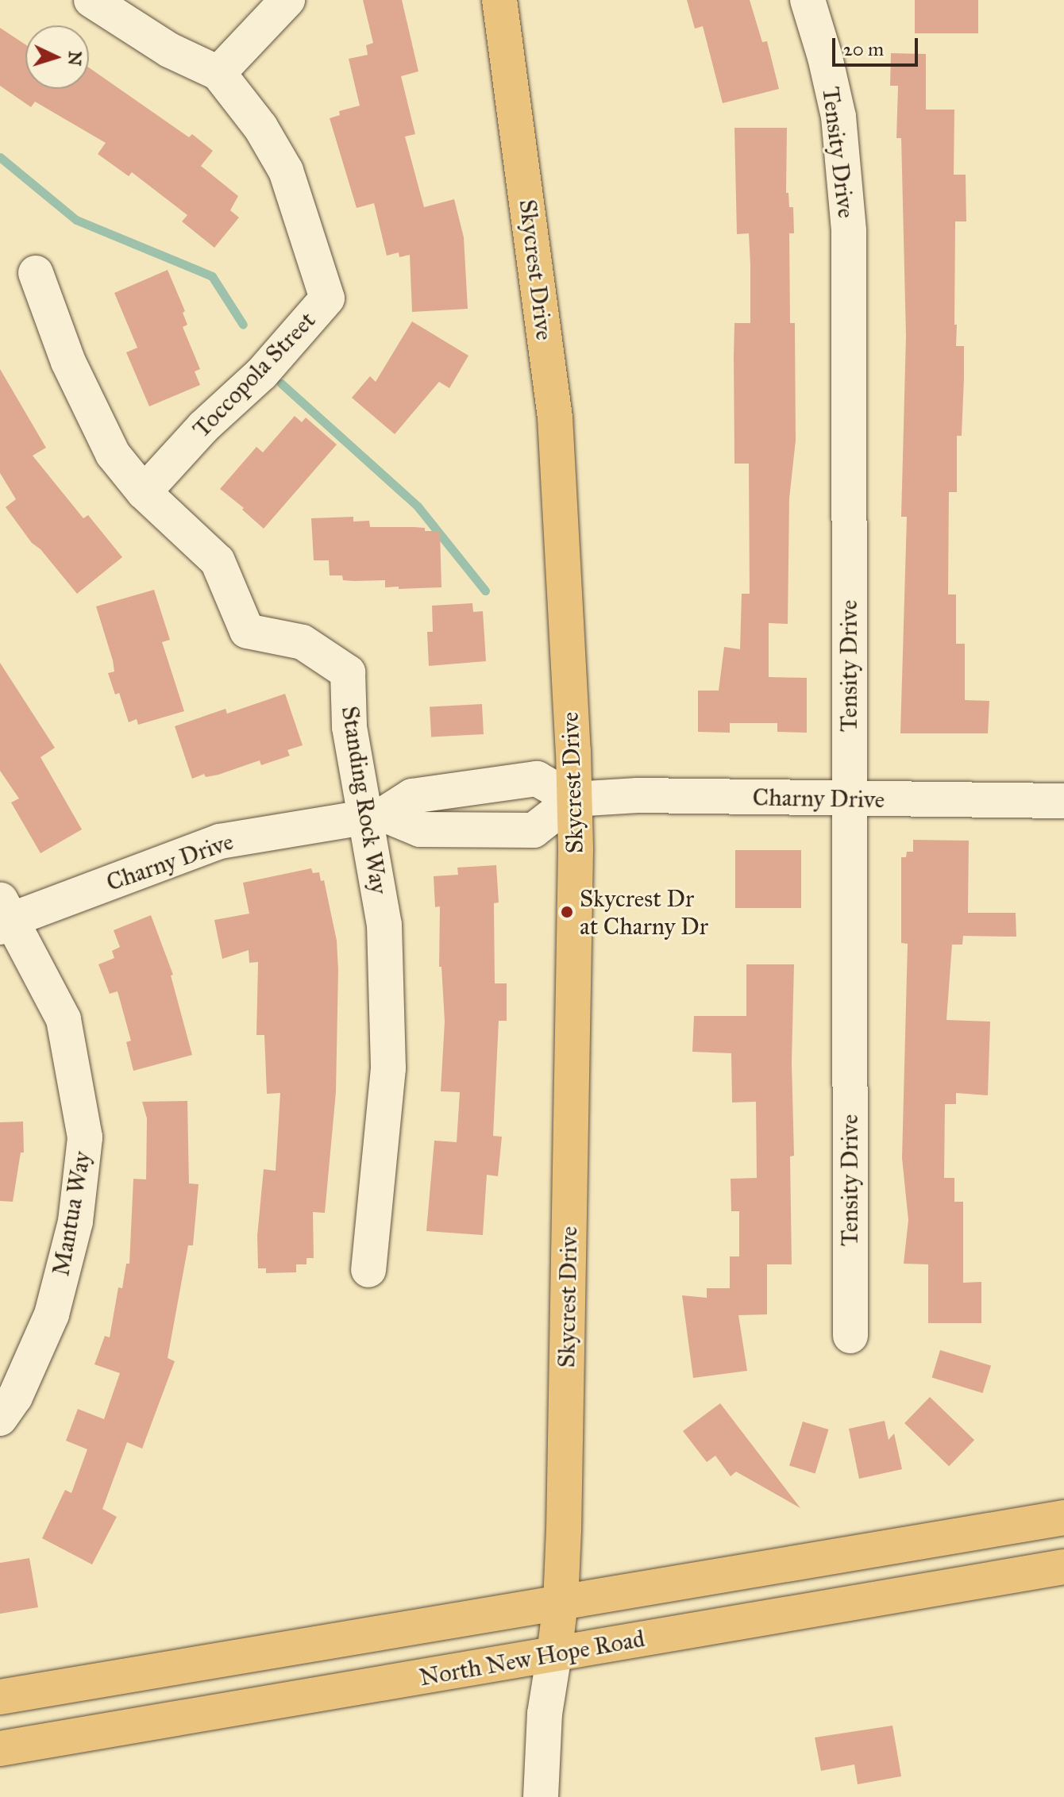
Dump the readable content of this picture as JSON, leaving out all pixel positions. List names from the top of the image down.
{
  "streets": {
    "main road": ["Skycrest Drive", "North New Hope Road"],
    "street": [
      "Tensity Drive",
      "Toccopola Street",
      "Charny Drive",
      "Standing Rock Way",
      "Mantua Way"
    ]
  },
  "crossings": [
    ["Tensity Drive", "Charny Drive"],
    ["Skycrest Drive", "Charny Drive"],
    ["Skycrest Drive", "North New Hope Road"],
    ["Toccopola Street", "Standing Rock Way"],
    ["Charny Drive", "Standing Rock Way"],
    ["Charny Drive", "Mantua Way"]
  ],
  "places": ["Skycrest Dr at Charny Dr"],
  "scale_bar": "20 m",
  "north": "right"
}
